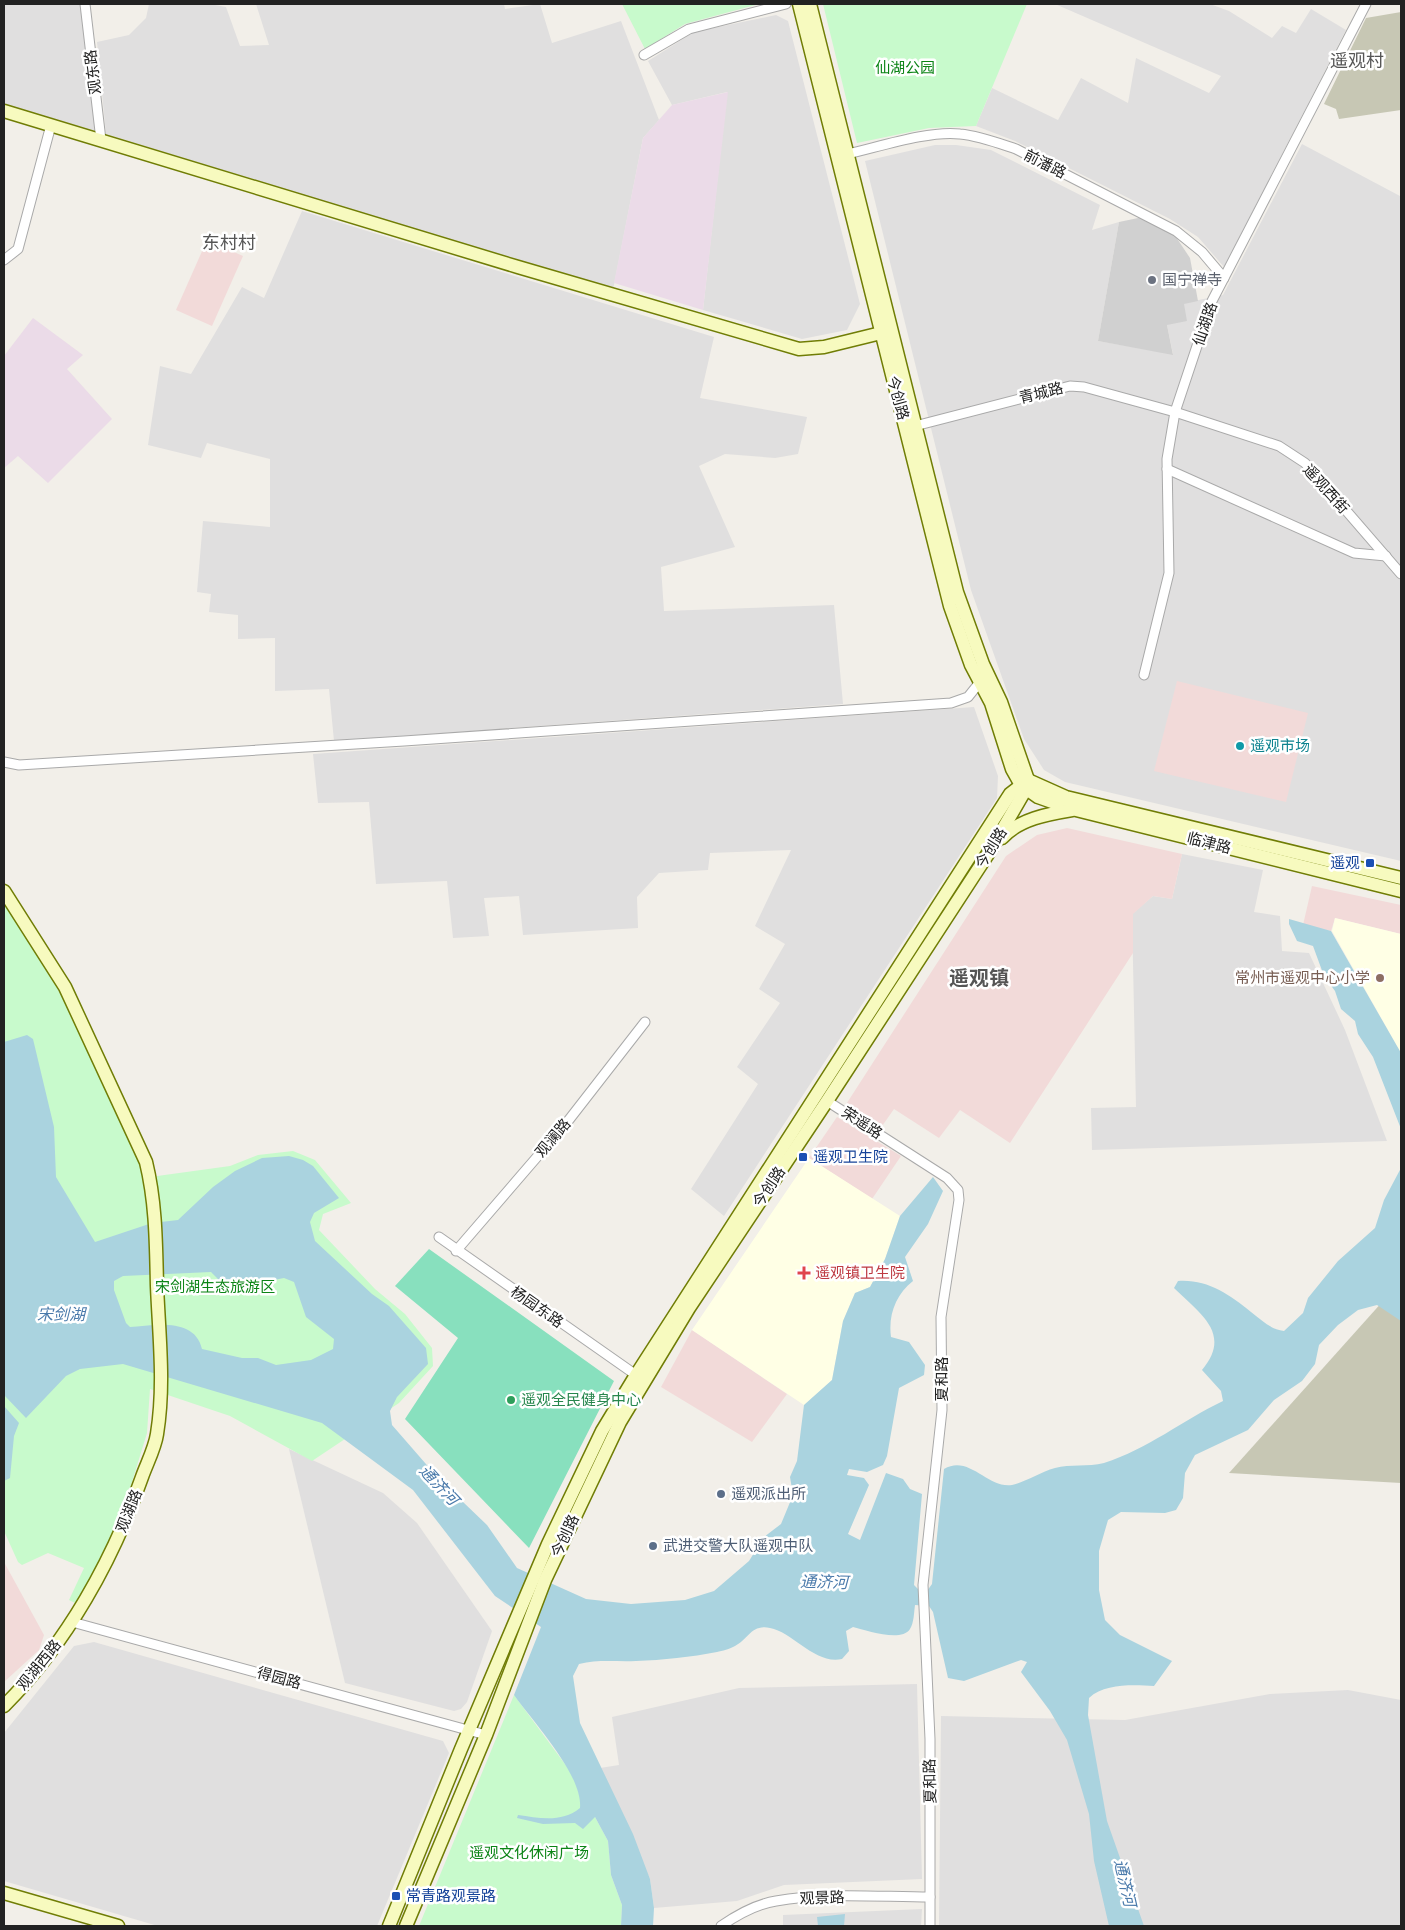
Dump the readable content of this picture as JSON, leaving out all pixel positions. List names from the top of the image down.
{
  "streets": {
    "main road": [
      "今创路",
      "临津路",
      "观湖路",
      "观湖西路"
    ],
    "street": [
      "观东路",
      "前潘路",
      "仙湖路",
      "青城路",
      "遥观西街",
      "荣遥路",
      "观澜路",
      "杨园东路",
      "夏和路",
      "得园路",
      "观景路"
    ]
  },
  "crossings": [
    ["前潘路", "仙湖路"],
    ["前潘路", "今创路"],
    ["仙湖路", "青城路"],
    ["仙湖路", "遥观西街"],
    ["青城路", "今创路"],
    ["青城路", "遥观西街"],
    ["今创路", "临津路"],
    ["今创路", "荣遥路"],
    ["今创路", "杨园东路"],
    ["荣遥路", "夏和路"],
    ["观澜路", "杨园东路"],
    ["夏和路", "观景路"],
    ["观湖路", "观湖西路"],
    ["观湖路", "得园路"],
    ["观湖西路", "得园路"]
  ],
  "districts": ["遥观村", "东村村", "遥观镇"],
  "water": ["宋剑湖", "通济河"],
  "parks": ["仙湖公园", "宋剑湖生态旅游区", "遥观文化休闲广场"],
  "places": {
    "other": [
      "国宁禅寺",
      "遥观市场",
      "常州市遥观中心小学",
      "遥观全民健身中心",
      "遥观派出所",
      "武进交警大队遥观中队"
    ],
    "transit": ["遥观", "遥观卫生院", "常青路观景路"],
    "health": ["遥观镇卫生院"]
  }
}
